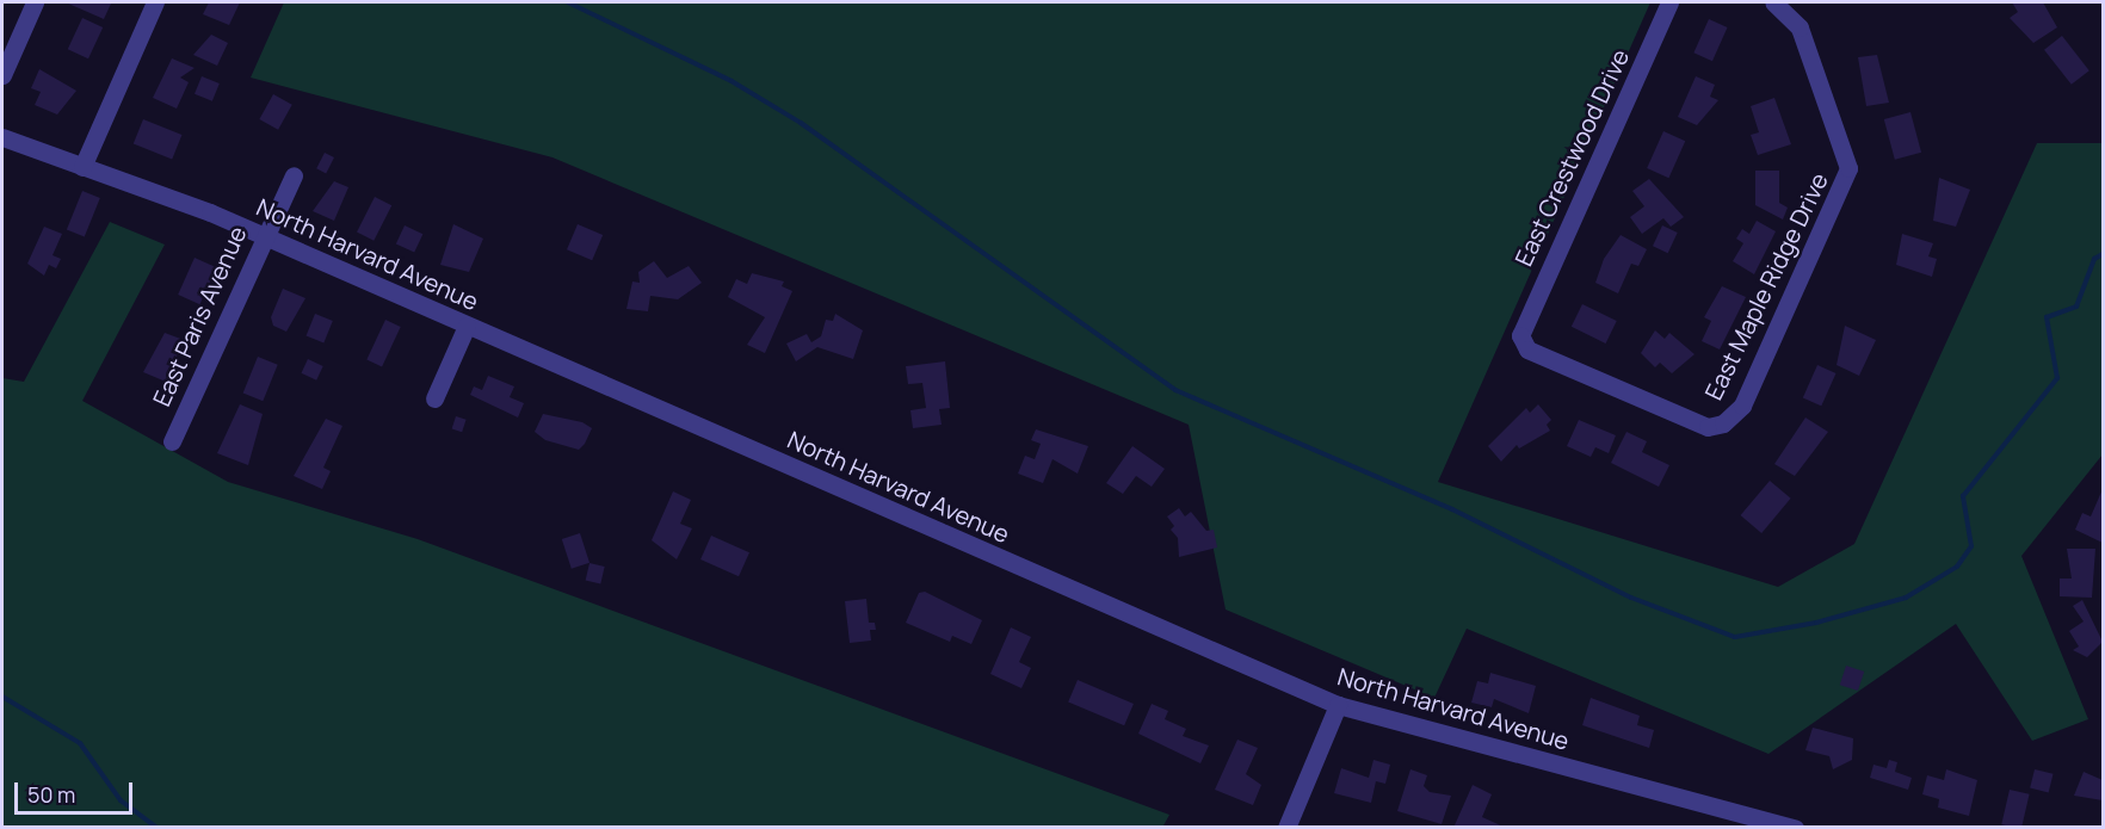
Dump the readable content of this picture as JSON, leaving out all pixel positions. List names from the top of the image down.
{
  "streets": {
    "street": [
      "East Crestwood Drive",
      "North Harvard Avenue",
      "East Maple Ridge Drive",
      "East Paris Avenue"
    ]
  },
  "crossings": [
    ["East Crestwood Drive", "East Maple Ridge Drive"],
    ["North Harvard Avenue", "East Paris Avenue"]
  ],
  "scale_bar": "50 m"
}
